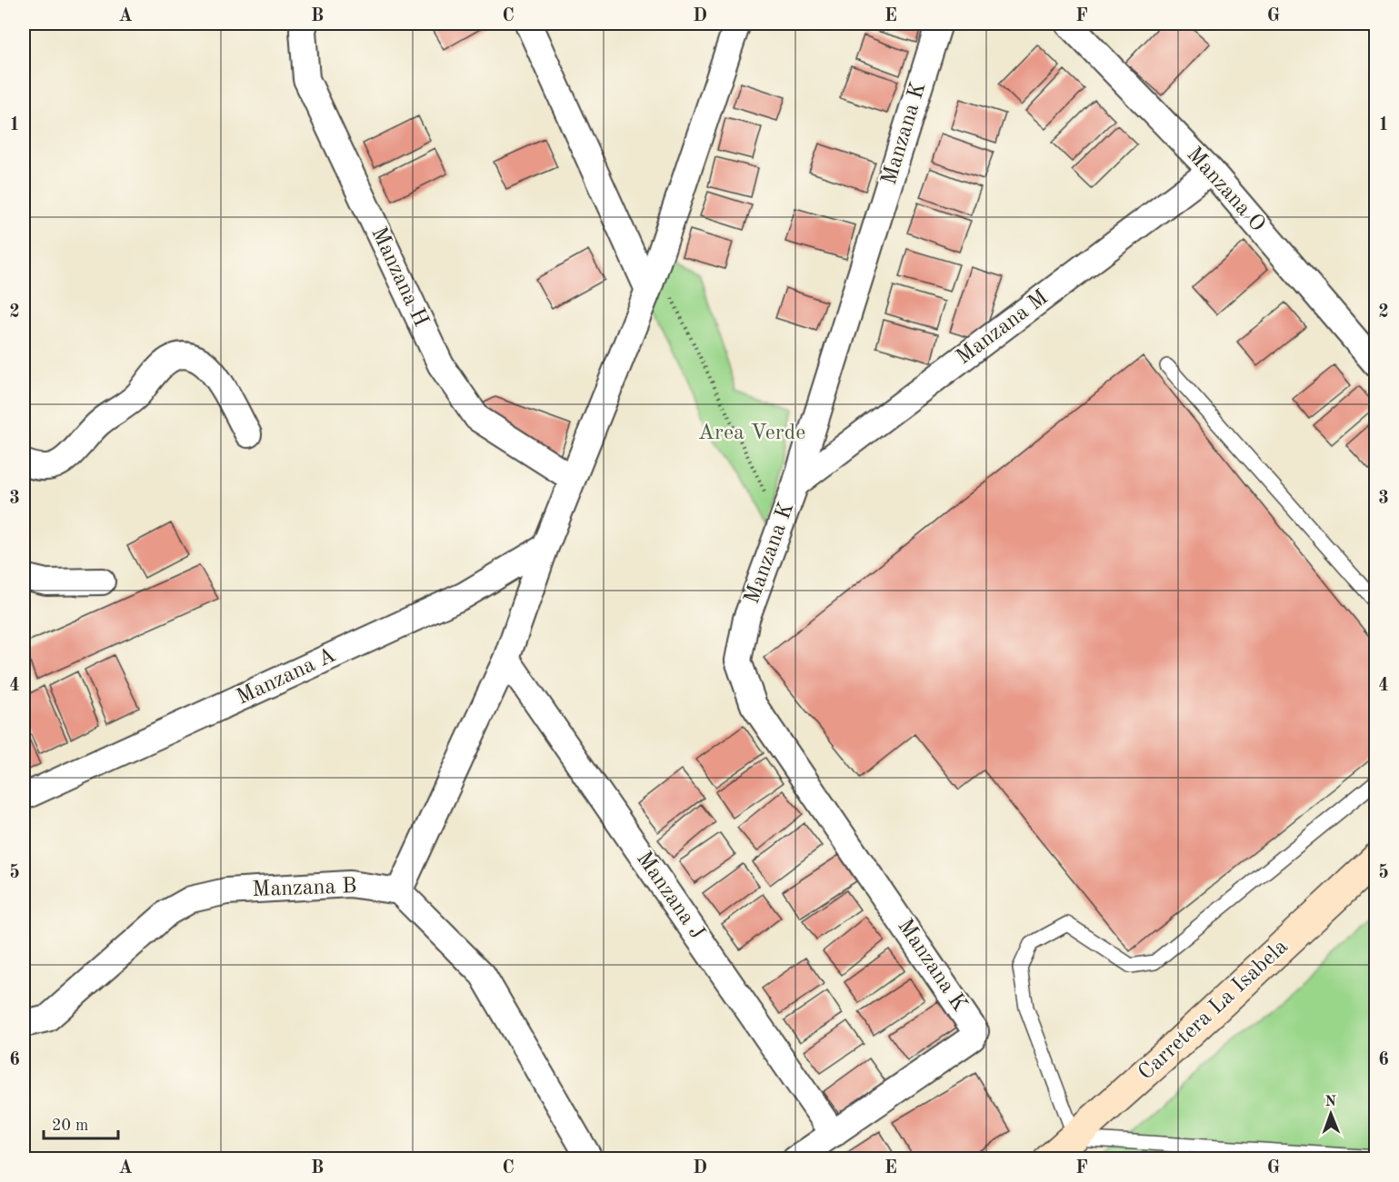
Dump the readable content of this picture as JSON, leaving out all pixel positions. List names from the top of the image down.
{
  "streets": {
    "main road": ["Carretera La Isabela"],
    "street": [
      "Manzana K",
      "Manzana O",
      "Manzana H",
      "Manzana M",
      "Manzana A",
      "Manzana B",
      "Manzana J"
    ]
  },
  "crossings": [
    ["Manzana K", "Manzana M"],
    ["Manzana K", "Manzana J"],
    ["Manzana O", "Manzana M"]
  ],
  "parks": ["Area Verde"],
  "scale_bar": "20 m",
  "north": "top",
  "grid": {
    "columns": [
      "A",
      "B",
      "C",
      "D",
      "E",
      "F",
      "G"
    ],
    "rows": [
      "1",
      "2",
      "3",
      "4",
      "5",
      "6"
    ]
  }
}
